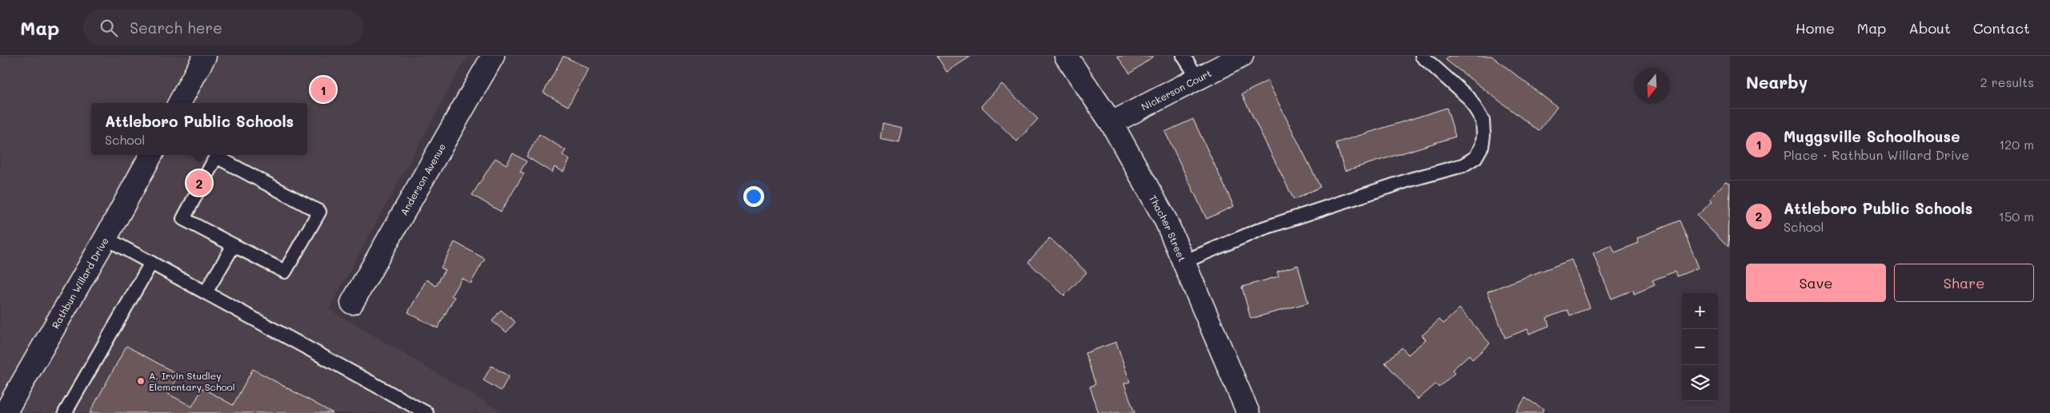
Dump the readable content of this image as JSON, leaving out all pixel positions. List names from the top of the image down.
{
  "streets": {
    "street": [
      "Nickerson Court",
      "Anderson Avenue",
      "Thacher Street",
      "Rathbun Willard Drive"
    ]
  },
  "crossings": [
    ["Nickerson Court", "Thacher Street"]
  ],
  "places": ["A. Irvin Studley Elementary School"],
  "north": "bottom",
  "page": {
    "header": "Map",
    "search": "Search here",
    "nav": [
      "Home",
      "Map",
      "About",
      "Contact"
    ],
    "heading": ["Nearby", "2 results"],
    "pins": ["1", "2"],
    "popup": ["Attleboro Public Schools", "School"],
    "list": [
      {
        "mark": "1",
        "name": "Muggsville Schoolhouse",
        "note": "Place · Rathbun Willard Drive",
        "value": "120 m"
      },
      {
        "mark": "2",
        "name": "Attleboro Public Schools",
        "note": "School",
        "value": "150 m"
      }
    ],
    "buttons": ["Save", "Share"],
    "map_buttons": ["+", "−"]
  }
}
